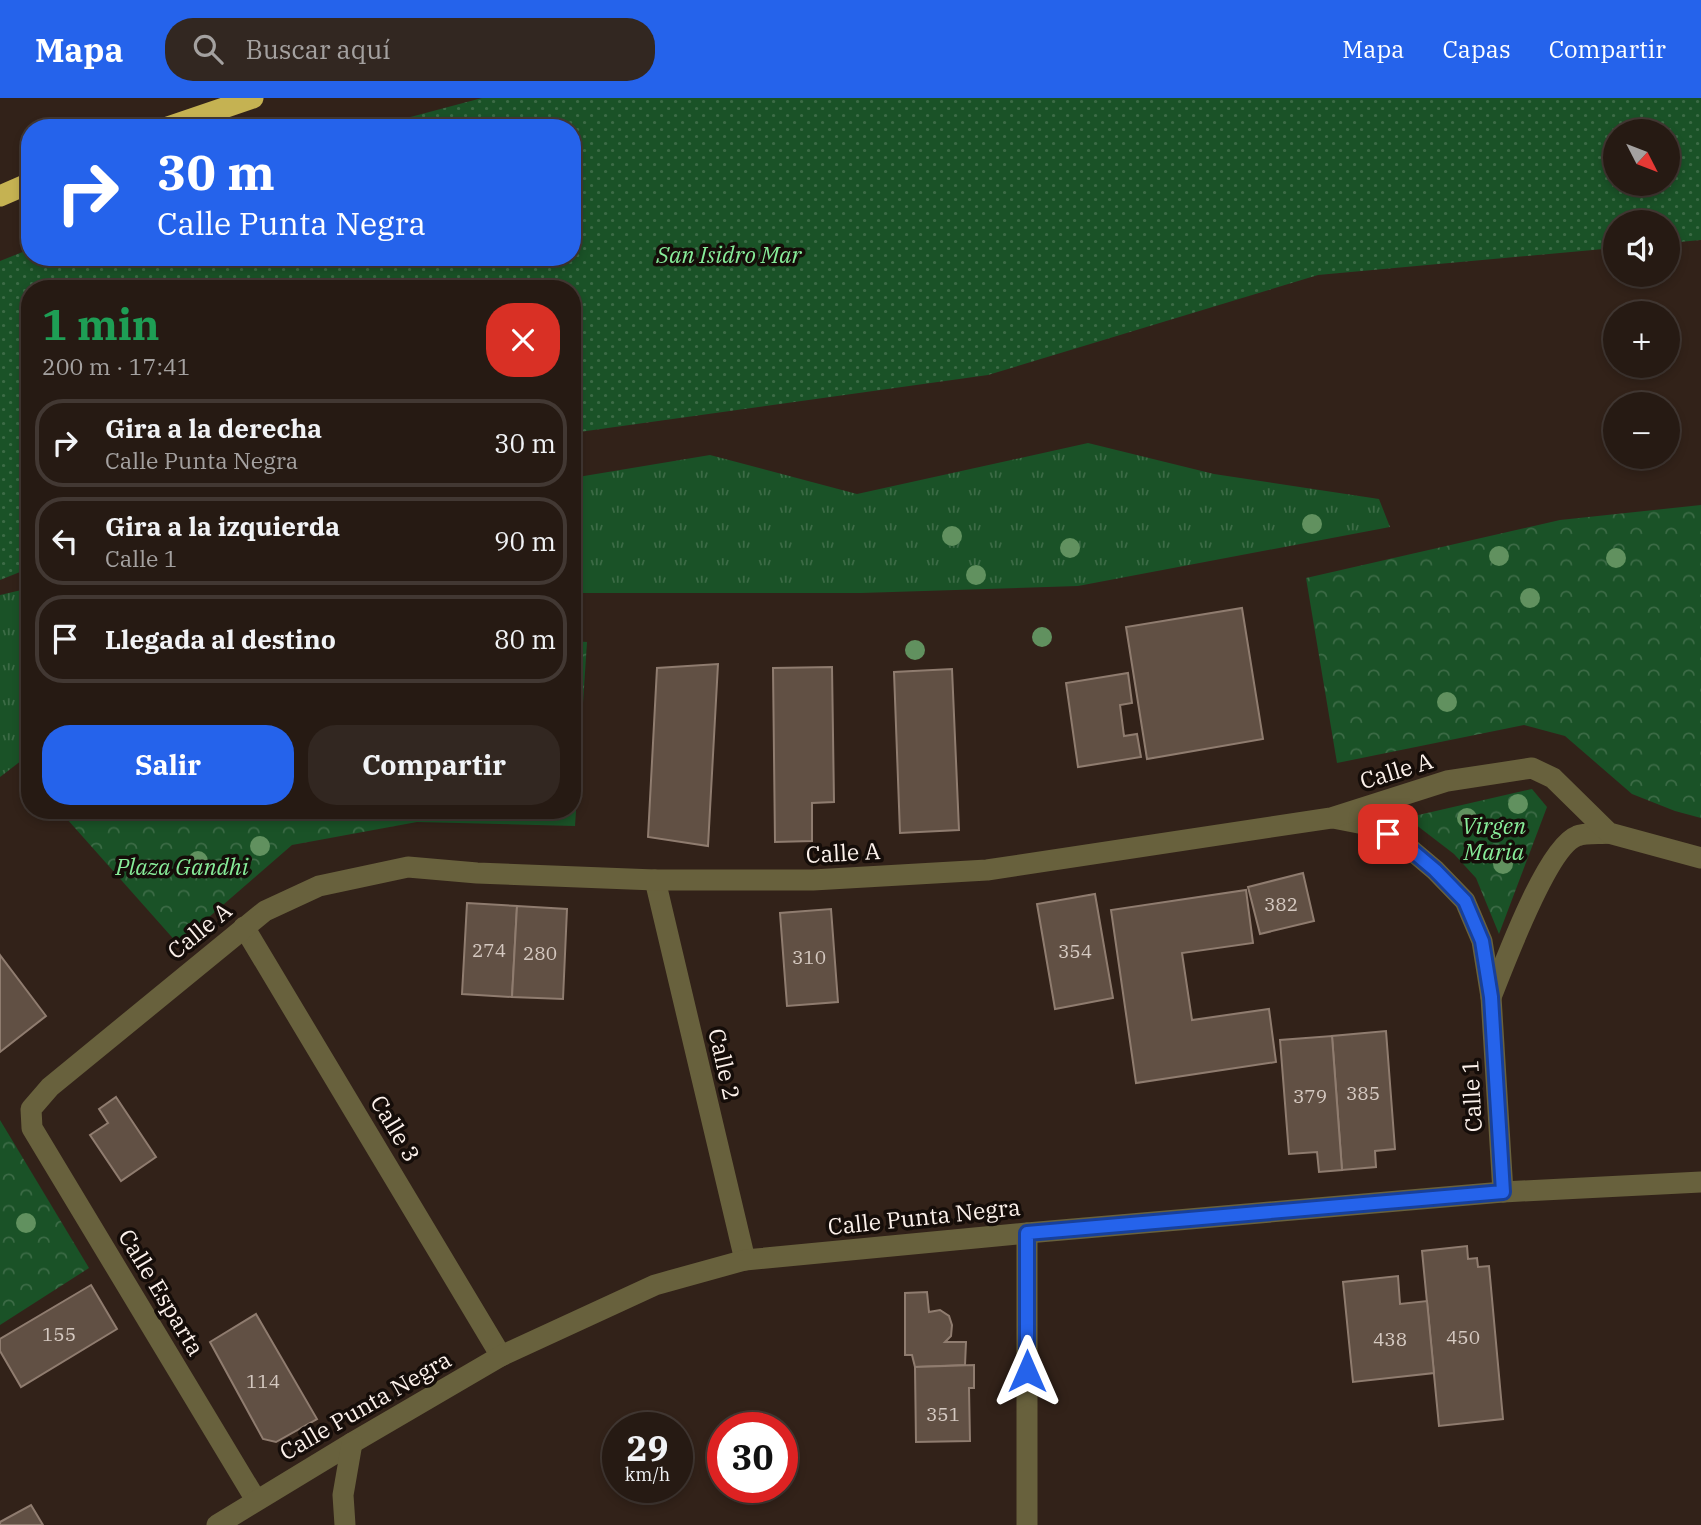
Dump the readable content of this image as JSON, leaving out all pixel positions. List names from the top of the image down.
{
  "streets": {
    "street": [
      "Calle A",
      "Calle 2",
      "Calle 1",
      "Calle 3",
      "Calle Punta Negra",
      "Calle Esparta"
    ]
  },
  "crossings": [
    ["Calle A", "Calle 2"],
    ["Calle A", "Calle 1"],
    ["Calle A", "Calle 3"],
    ["Calle A", "Calle Esparta"],
    ["Calle 2", "Calle Punta Negra"],
    ["Calle 1", "Calle Punta Negra"],
    ["Calle 3", "Calle Punta Negra"],
    ["Calle Punta Negra", "Calle Esparta"]
  ],
  "parks": ["San Isidro Mar", "Virgen Maria", "Plaza Gandhi"],
  "house_numbers": [
    "382",
    "274",
    "354",
    "280",
    "310",
    "385",
    "379",
    "155",
    "450",
    "438",
    "114",
    "351"
  ],
  "north": "bottom right",
  "page": {
    "header": "Mapa",
    "search": "Buscar aquí",
    "nav": ["Mapa", "Capas", "Compartir"],
    "map_buttons": ["+", "−"],
    "turn": ["30 m", "Calle Punta Negra"],
    "heading": ["1 min", "200 m · 17:41"],
    "list": [
      {
        "name": "Gira a la derecha",
        "note": "Calle Punta Negra",
        "value": "30 m"
      },
      {
        "name": "Gira a la izquierda",
        "note": "Calle 1",
        "value": "90 m"
      },
      {
        "name": "Llegada al destino",
        "value": "80 m"
      }
    ],
    "buttons": ["Salir", "Compartir"],
    "speed": "29 km/h",
    "limit": "30"
  }
}
